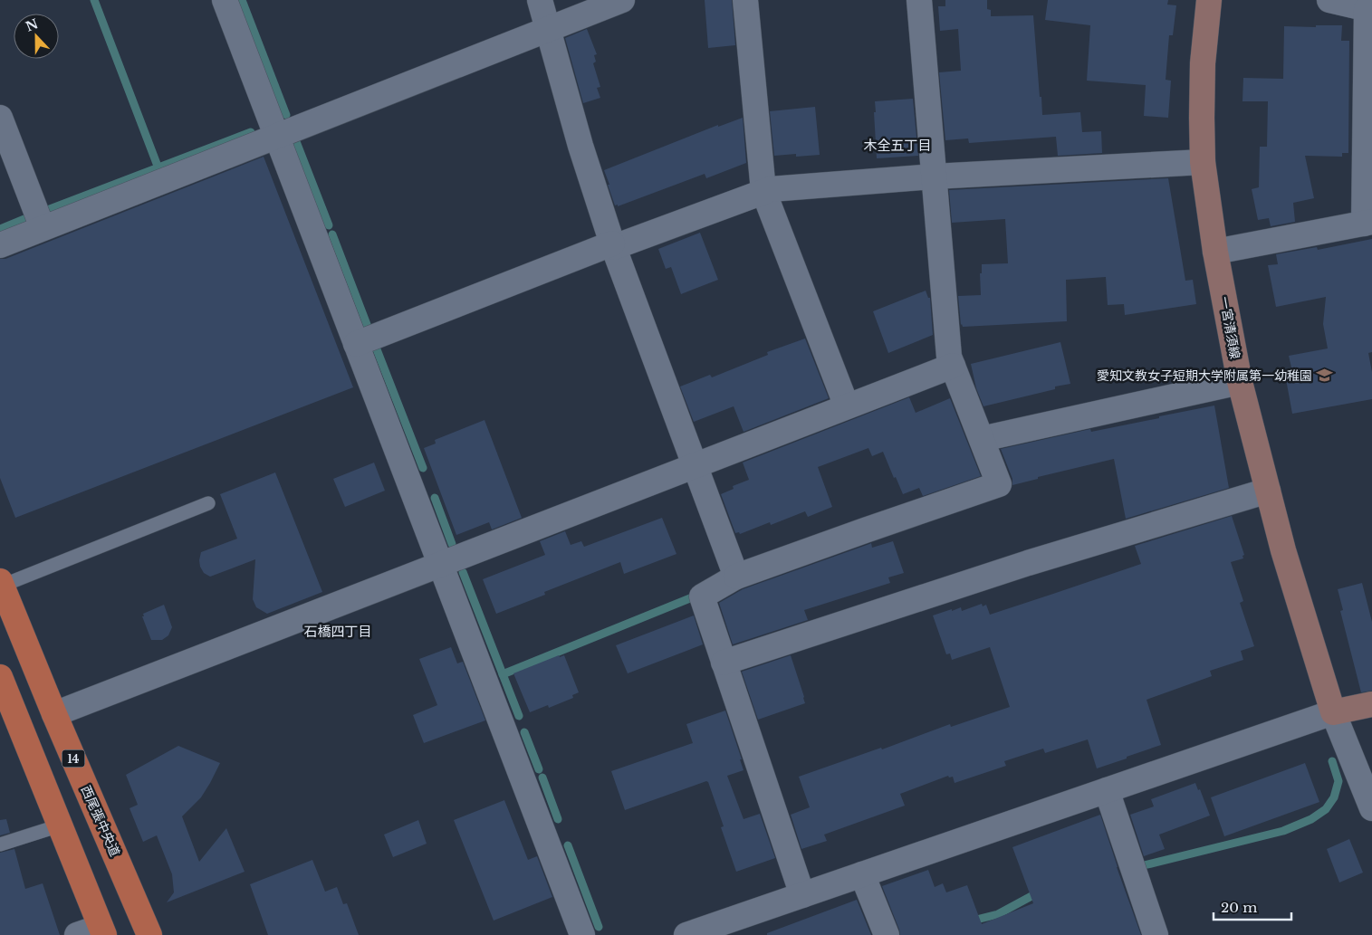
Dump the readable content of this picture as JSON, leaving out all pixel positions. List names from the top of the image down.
{
  "streets": {
    "main road": ["一宮清須線", "14", "西尾張中央道"]
  },
  "districts": ["木全五丁目", "石橋四丁目"],
  "places": {
    "school or university": ["愛知文教女子短期大学附属第一幼稚園"]
  },
  "scale_bar": "20 m",
  "north": "top"
}
